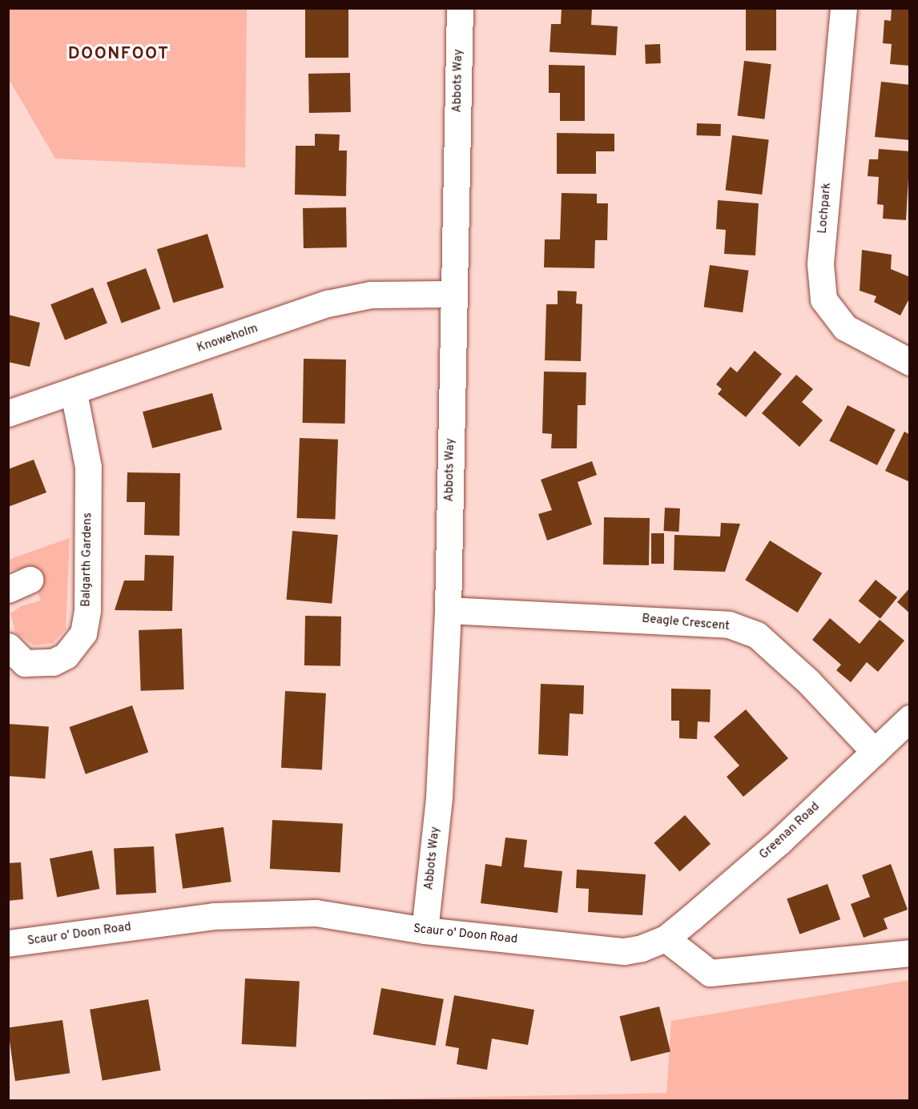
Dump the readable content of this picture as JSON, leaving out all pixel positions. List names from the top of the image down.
{
  "streets": {
    "street": [
      "Abbots Way",
      "Lochpark",
      "Knoweholm",
      "Balgarth Gardens",
      "Beagle Crescent",
      "Greenan Road",
      "Scaur o' Doon Road"
    ]
  },
  "crossings": [
    ["Abbots Way", "Knoweholm"],
    ["Abbots Way", "Beagle Crescent"],
    ["Abbots Way", "Scaur o' Doon Road"],
    ["Knoweholm", "Balgarth Gardens"],
    ["Beagle Crescent", "Greenan Road"],
    ["Greenan Road", "Scaur o' Doon Road"]
  ],
  "districts": ["DOONFOOT"]
}
